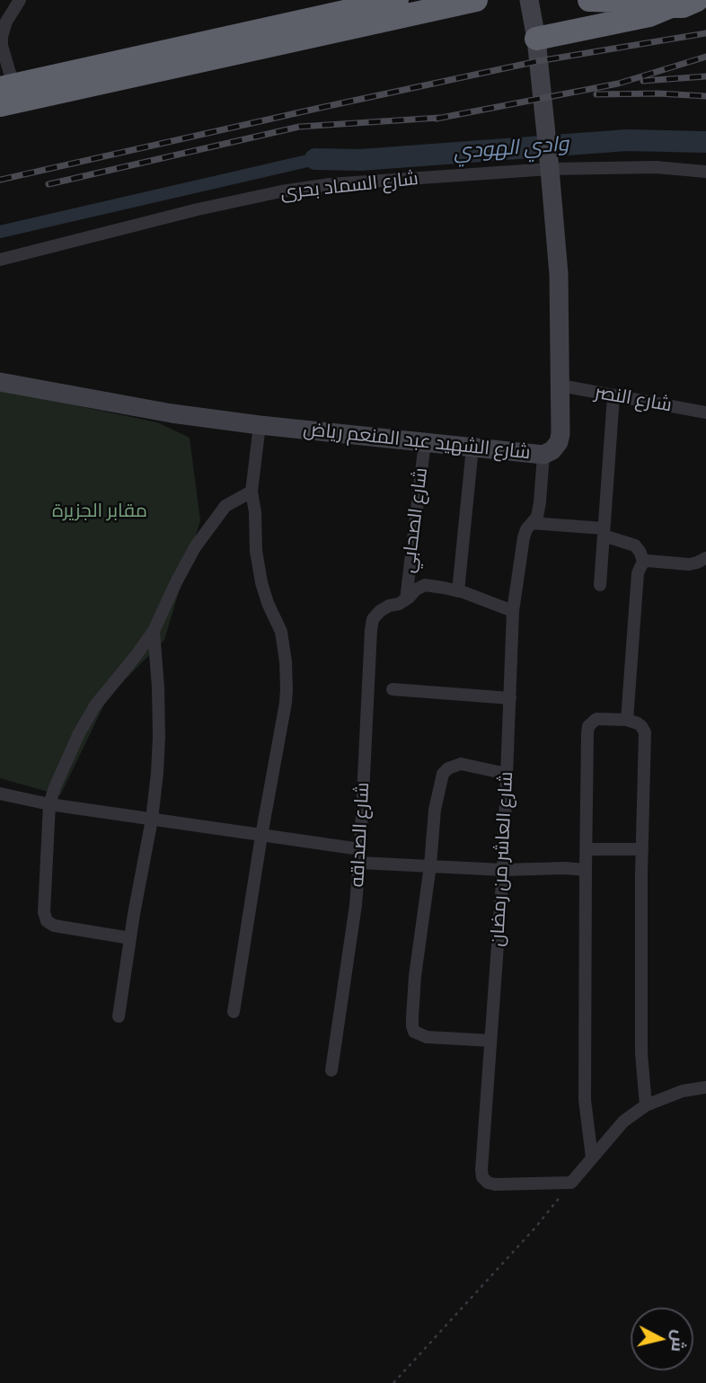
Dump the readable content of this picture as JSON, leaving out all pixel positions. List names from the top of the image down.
{
  "streets": {
    "street": [
      "شارع السماد بحرى",
      "شارع النصر",
      "شارع الشهيد عبد المنعم رياض",
      "شارع الصحابي",
      "شارع الصداقه",
      "شارع العاشر من رمضان"
    ]
  },
  "crossings": [
    ["شارع السماد بحرى", "شارع الشهيد عبد المنعم رياض"],
    ["شارع النصر", "شارع الشهيد عبد المنعم رياض"],
    ["شارع الشهيد عبد المنعم رياض", "شارع الصحابي"],
    ["شارع الشهيد عبد المنعم رياض", "شارع العاشر من رمضان"],
    ["شارع الصحابي", "شارع الصداقه"]
  ],
  "water": ["وادي الهودي"],
  "parks": ["مقابر الجزيرة"],
  "north": "right"
}
